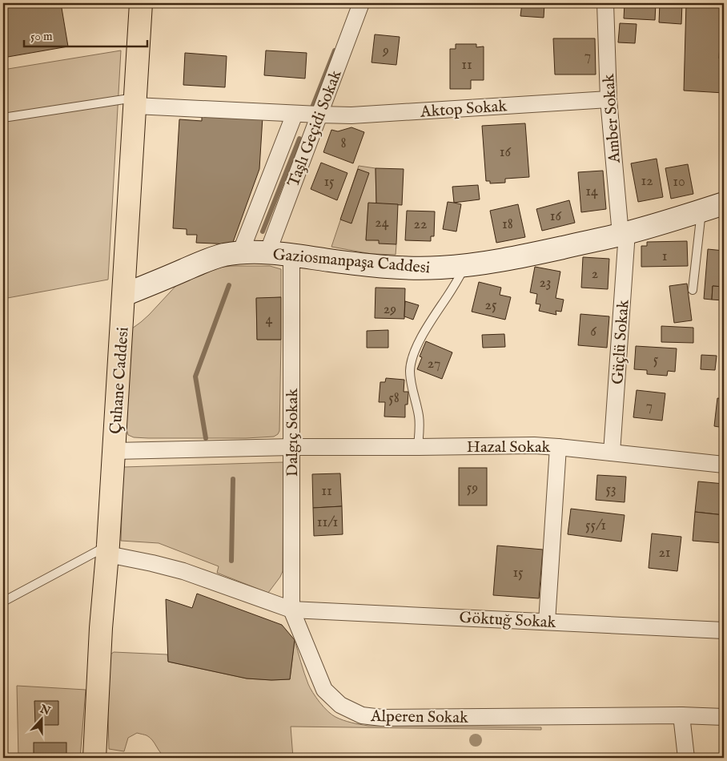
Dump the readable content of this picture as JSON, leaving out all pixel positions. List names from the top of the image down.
{
  "streets": {
    "main road": ["Çuhane Caddesi"],
    "street": [
      "Aktop Sokak",
      "Amber Sokak",
      "Taşlı Geçidi Sokak",
      "Gaziosmanpaşa Caddesi",
      "Güçlü Sokak",
      "Dalgıç Sokak",
      "Hazal Sokak",
      "Göktuğ Sokak",
      "Alperen Sokak"
    ]
  },
  "crossings": [
    ["Aktop Sokak", "Amber Sokak"],
    ["Aktop Sokak", "Taşlı Geçidi Sokak"],
    ["Aktop Sokak", "Çuhane Caddesi"],
    ["Amber Sokak", "Gaziosmanpaşa Caddesi"],
    ["Amber Sokak", "Güçlü Sokak"],
    ["Taşlı Geçidi Sokak", "Gaziosmanpaşa Caddesi"],
    ["Gaziosmanpaşa Caddesi", "Güçlü Sokak"],
    ["Gaziosmanpaşa Caddesi", "Çuhane Caddesi"],
    ["Gaziosmanpaşa Caddesi", "Dalgıç Sokak"],
    ["Güçlü Sokak", "Hazal Sokak"],
    ["Çuhane Caddesi", "Hazal Sokak"],
    ["Dalgıç Sokak", "Hazal Sokak"],
    ["Dalgıç Sokak", "Göktuğ Sokak"],
    ["Dalgıç Sokak", "Alperen Sokak"],
    ["Göktuğ Sokak", "Alperen Sokak"]
  ],
  "house_numbers": [
    "9",
    "7",
    "11",
    "8",
    "16",
    "12",
    "15",
    "10",
    "14",
    "16",
    "24",
    "22",
    "18",
    "1",
    "2",
    "23",
    "25",
    "29",
    "4",
    "6",
    "5",
    "27",
    "58",
    "7",
    "59",
    "53",
    "11",
    "11/1",
    "55/1",
    "21",
    "15"
  ],
  "scale_bar": "50 m",
  "north": "top"
}
